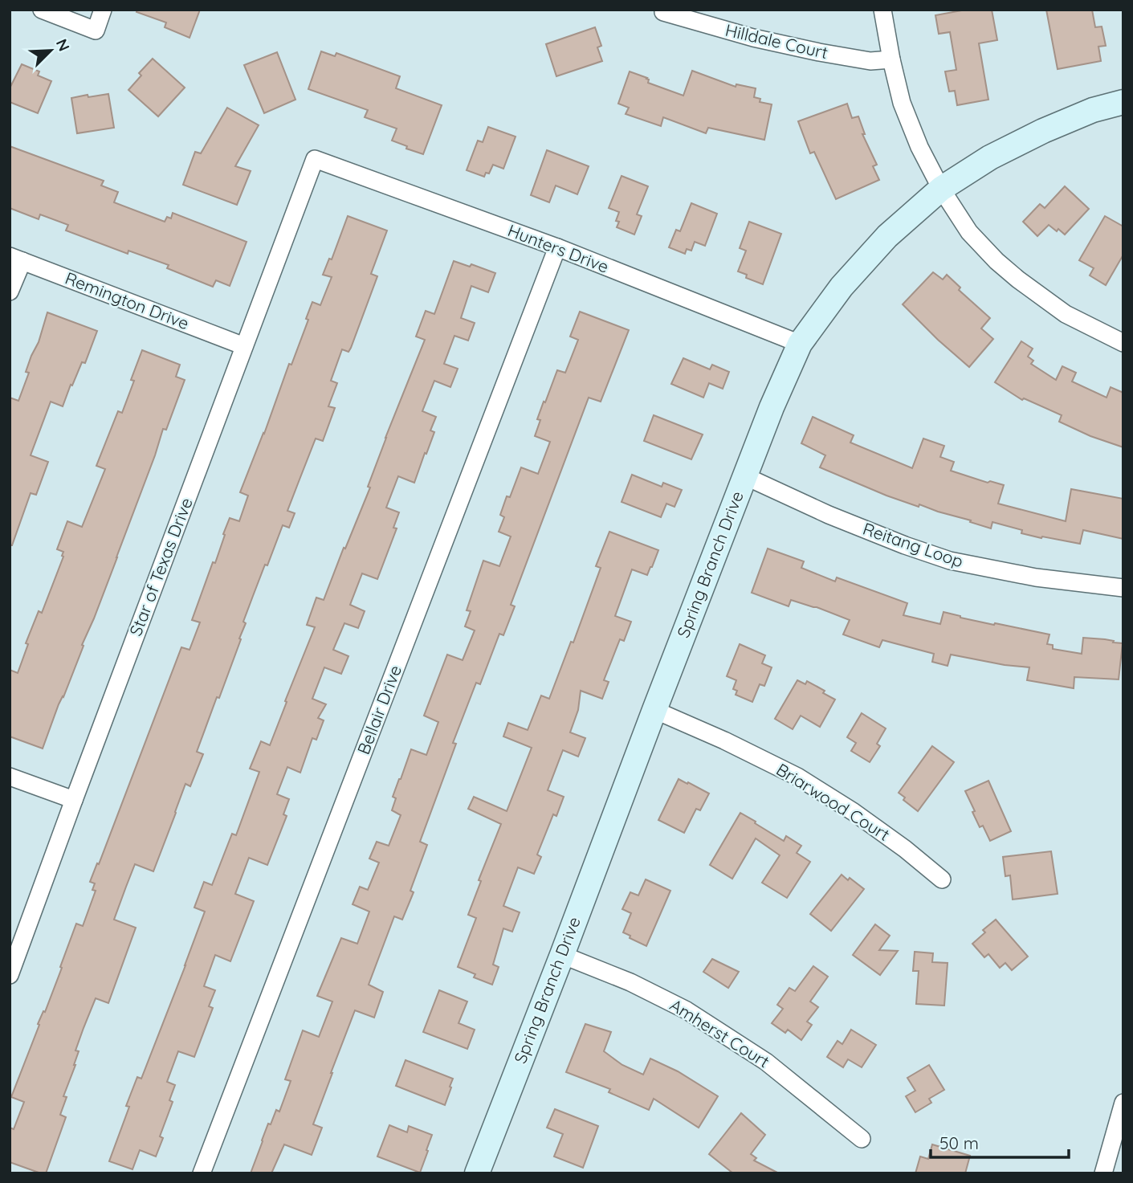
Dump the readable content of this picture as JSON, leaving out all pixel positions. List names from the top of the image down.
{
  "streets": {
    "street": [
      "Hilldale Court",
      "Hunters Drive",
      "Remington Drive",
      "Reitang Loop",
      "Spring Branch Drive",
      "Star of Texas Drive",
      "Bellair Drive",
      "Briarwood Court",
      "Amherst Court"
    ]
  },
  "crossings": [
    ["Hunters Drive", "Spring Branch Drive"],
    ["Hunters Drive", "Star of Texas Drive"],
    ["Hunters Drive", "Bellair Drive"],
    ["Remington Drive", "Star of Texas Drive"],
    ["Reitang Loop", "Spring Branch Drive"],
    ["Spring Branch Drive", "Briarwood Court"],
    ["Spring Branch Drive", "Amherst Court"]
  ],
  "scale_bar": "50 m",
  "north": "top right"
}
